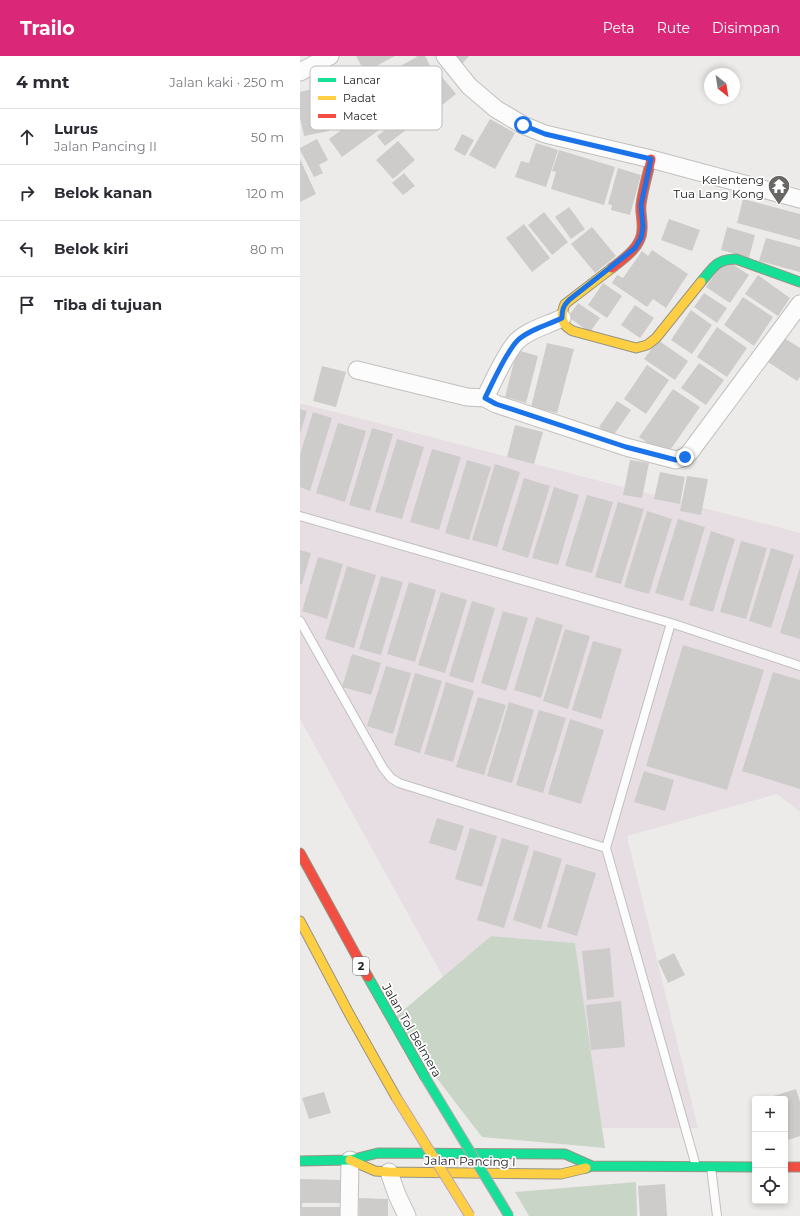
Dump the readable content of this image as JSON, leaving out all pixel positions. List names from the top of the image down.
{
  "streets": {
    "main road": ["2", "Jalan Tol Belmera", "Jalan Pancing I"]
  },
  "places": {
    "temple": ["Kelenteng Tua Lang Kong"]
  },
  "legend": ["Lancar", "Padat", "Macet"],
  "north": "bottom right",
  "page": {
    "header": "Trailo",
    "nav": ["Peta", "Rute", "Disimpan"],
    "heading": ["4 mnt", "Jalan kaki · 250 m"],
    "list": [
      ["Lurus", "Jalan Pancing II", "50 m"],
      ["Belok kanan", "120 m"],
      ["Belok kiri", "80 m"],
      "Tiba di tujuan"
    ],
    "map_buttons": ["+", "−"]
  }
}
